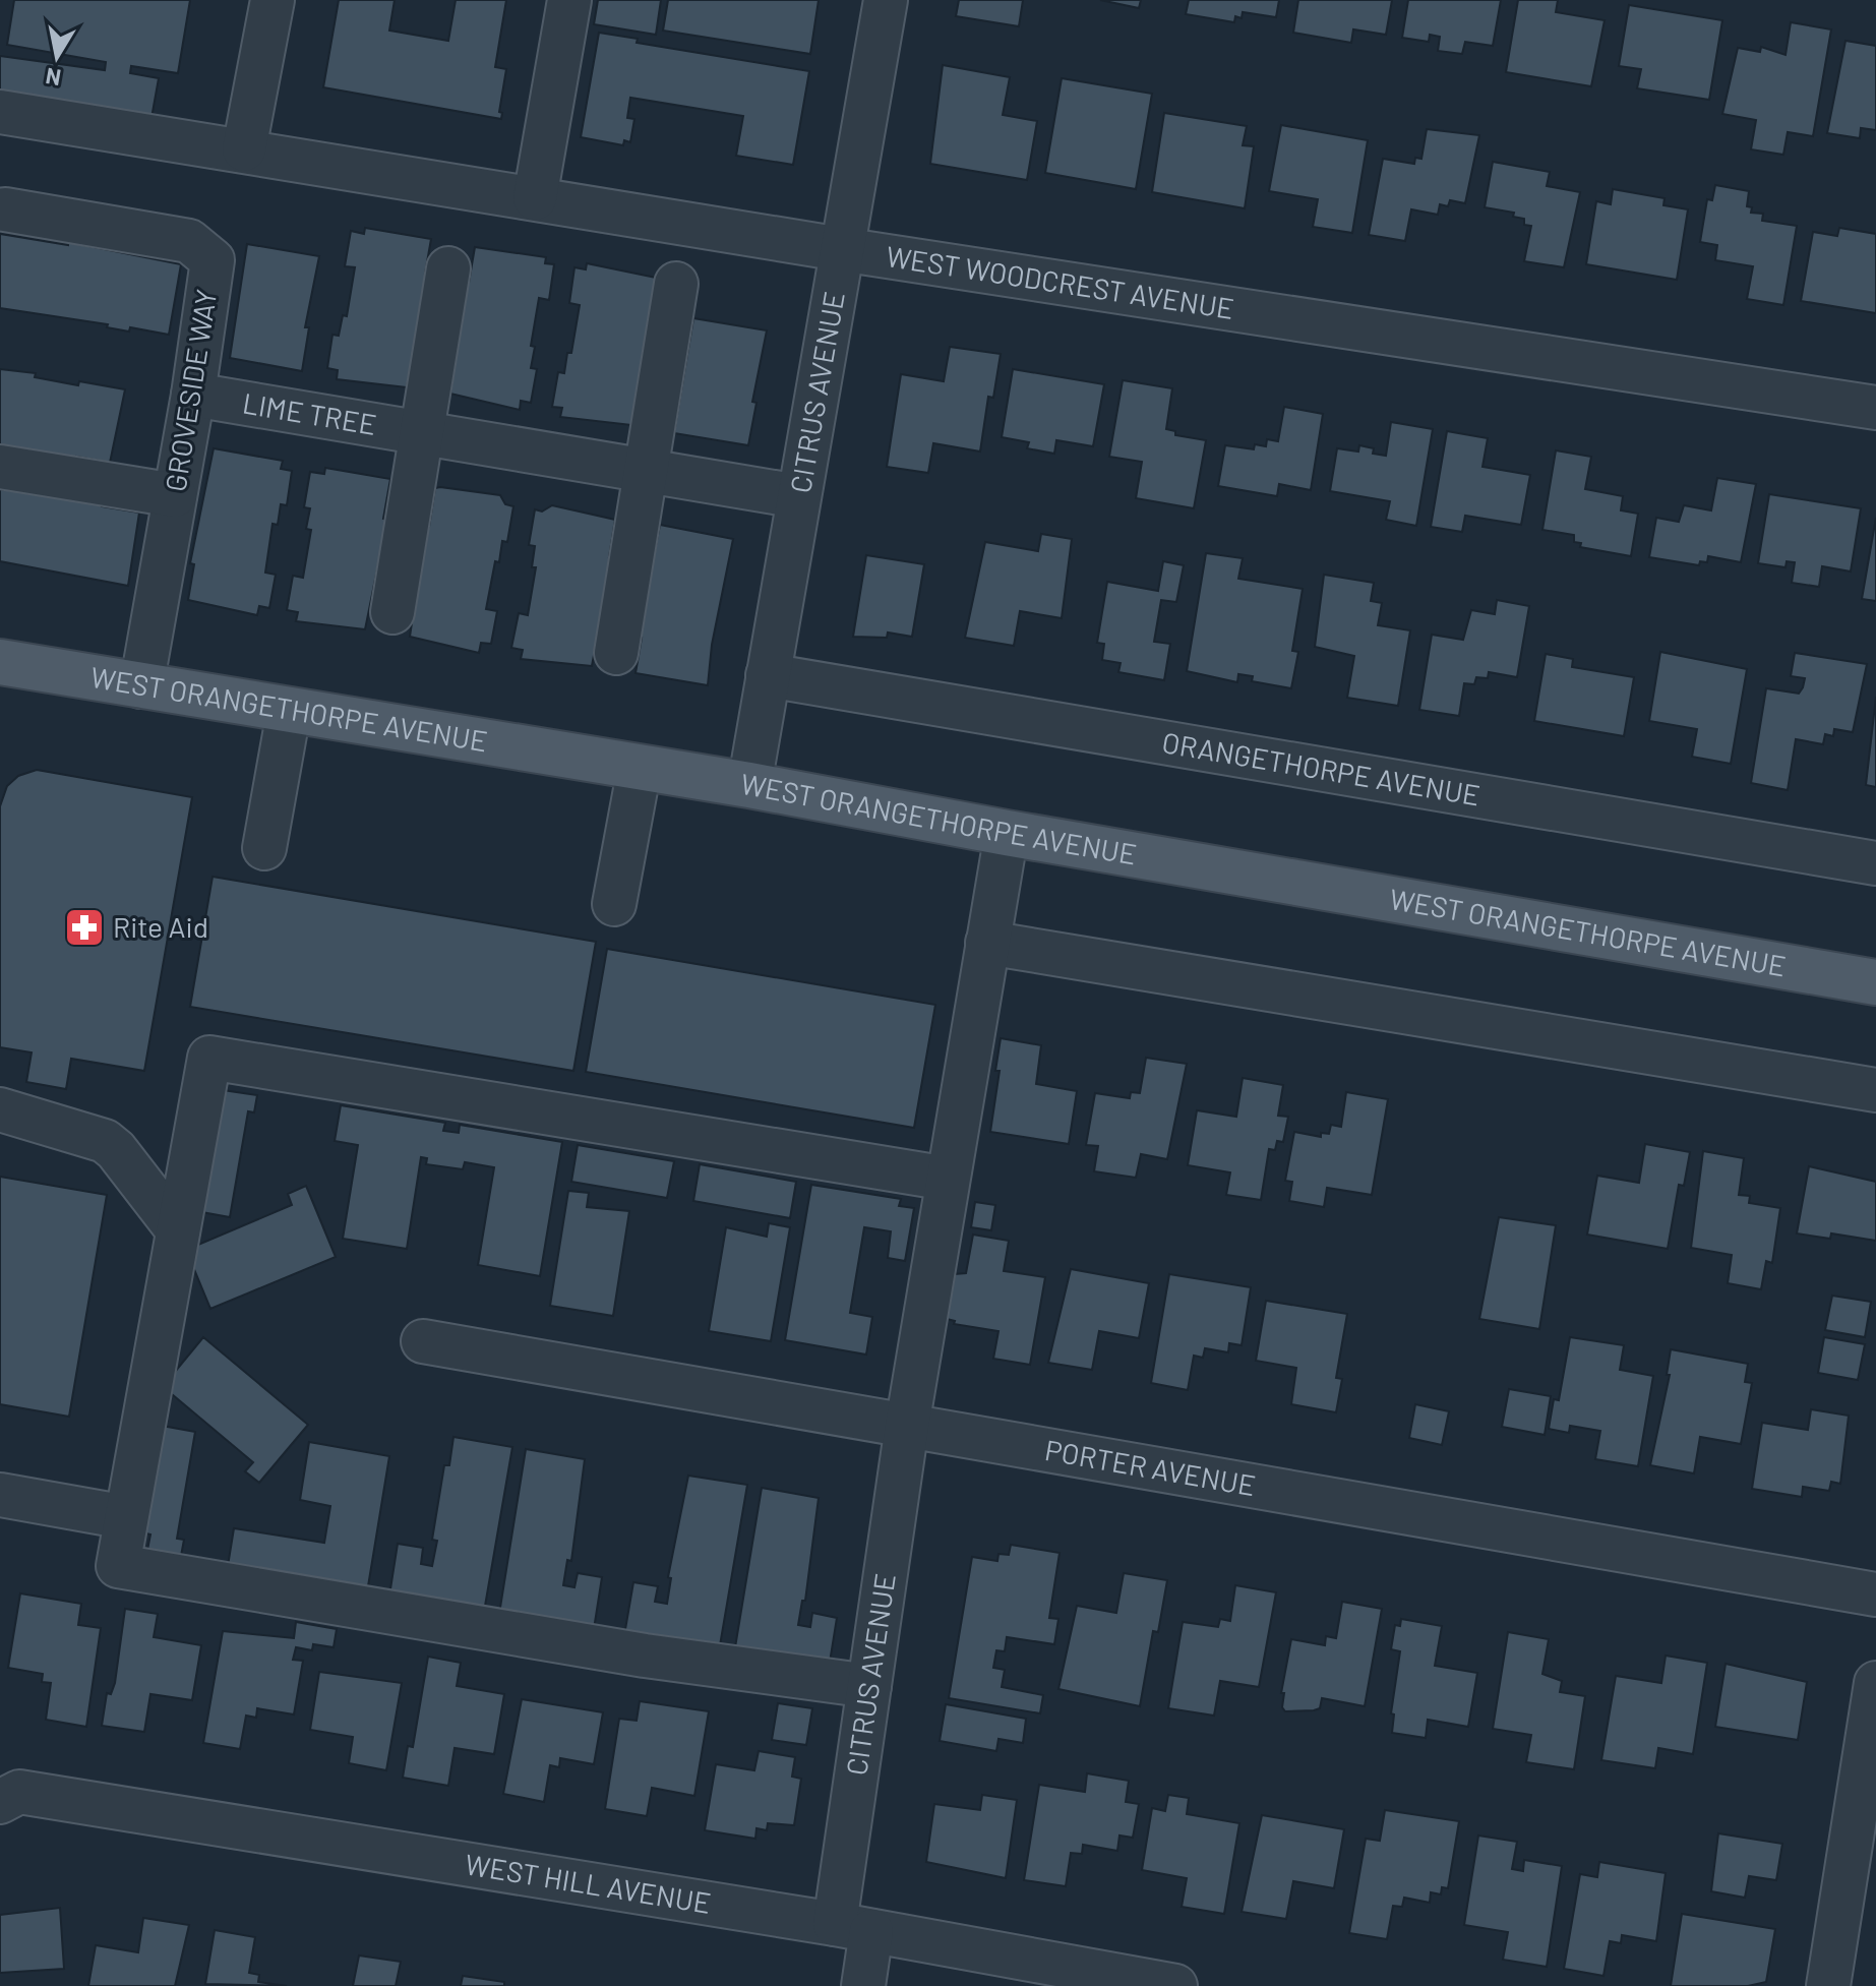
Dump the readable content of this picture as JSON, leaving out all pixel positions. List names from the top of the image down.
{
  "streets": {
    "main road": ["WEST ORANGETHORPE AVENUE"],
    "street": [
      "WEST WOODCREST AVENUE",
      "GROVESIDE WAY",
      "CITRUS AVENUE",
      "LIME TREE",
      "ORANGETHORPE AVENUE",
      "PORTER AVENUE",
      "WEST HILL AVENUE"
    ]
  },
  "crossings": [
    ["WEST WOODCREST AVENUE", "CITRUS AVENUE"],
    ["GROVESIDE WAY", "LIME TREE"],
    ["GROVESIDE WAY", "WEST ORANGETHORPE AVENUE"],
    ["CITRUS AVENUE", "LIME TREE"],
    ["CITRUS AVENUE", "WEST ORANGETHORPE AVENUE"],
    ["CITRUS AVENUE", "ORANGETHORPE AVENUE"],
    ["CITRUS AVENUE", "PORTER AVENUE"],
    ["CITRUS AVENUE", "WEST HILL AVENUE"]
  ],
  "places": {
    "pharmacy": ["Rite Aid"]
  },
  "north": "bottom"
}
